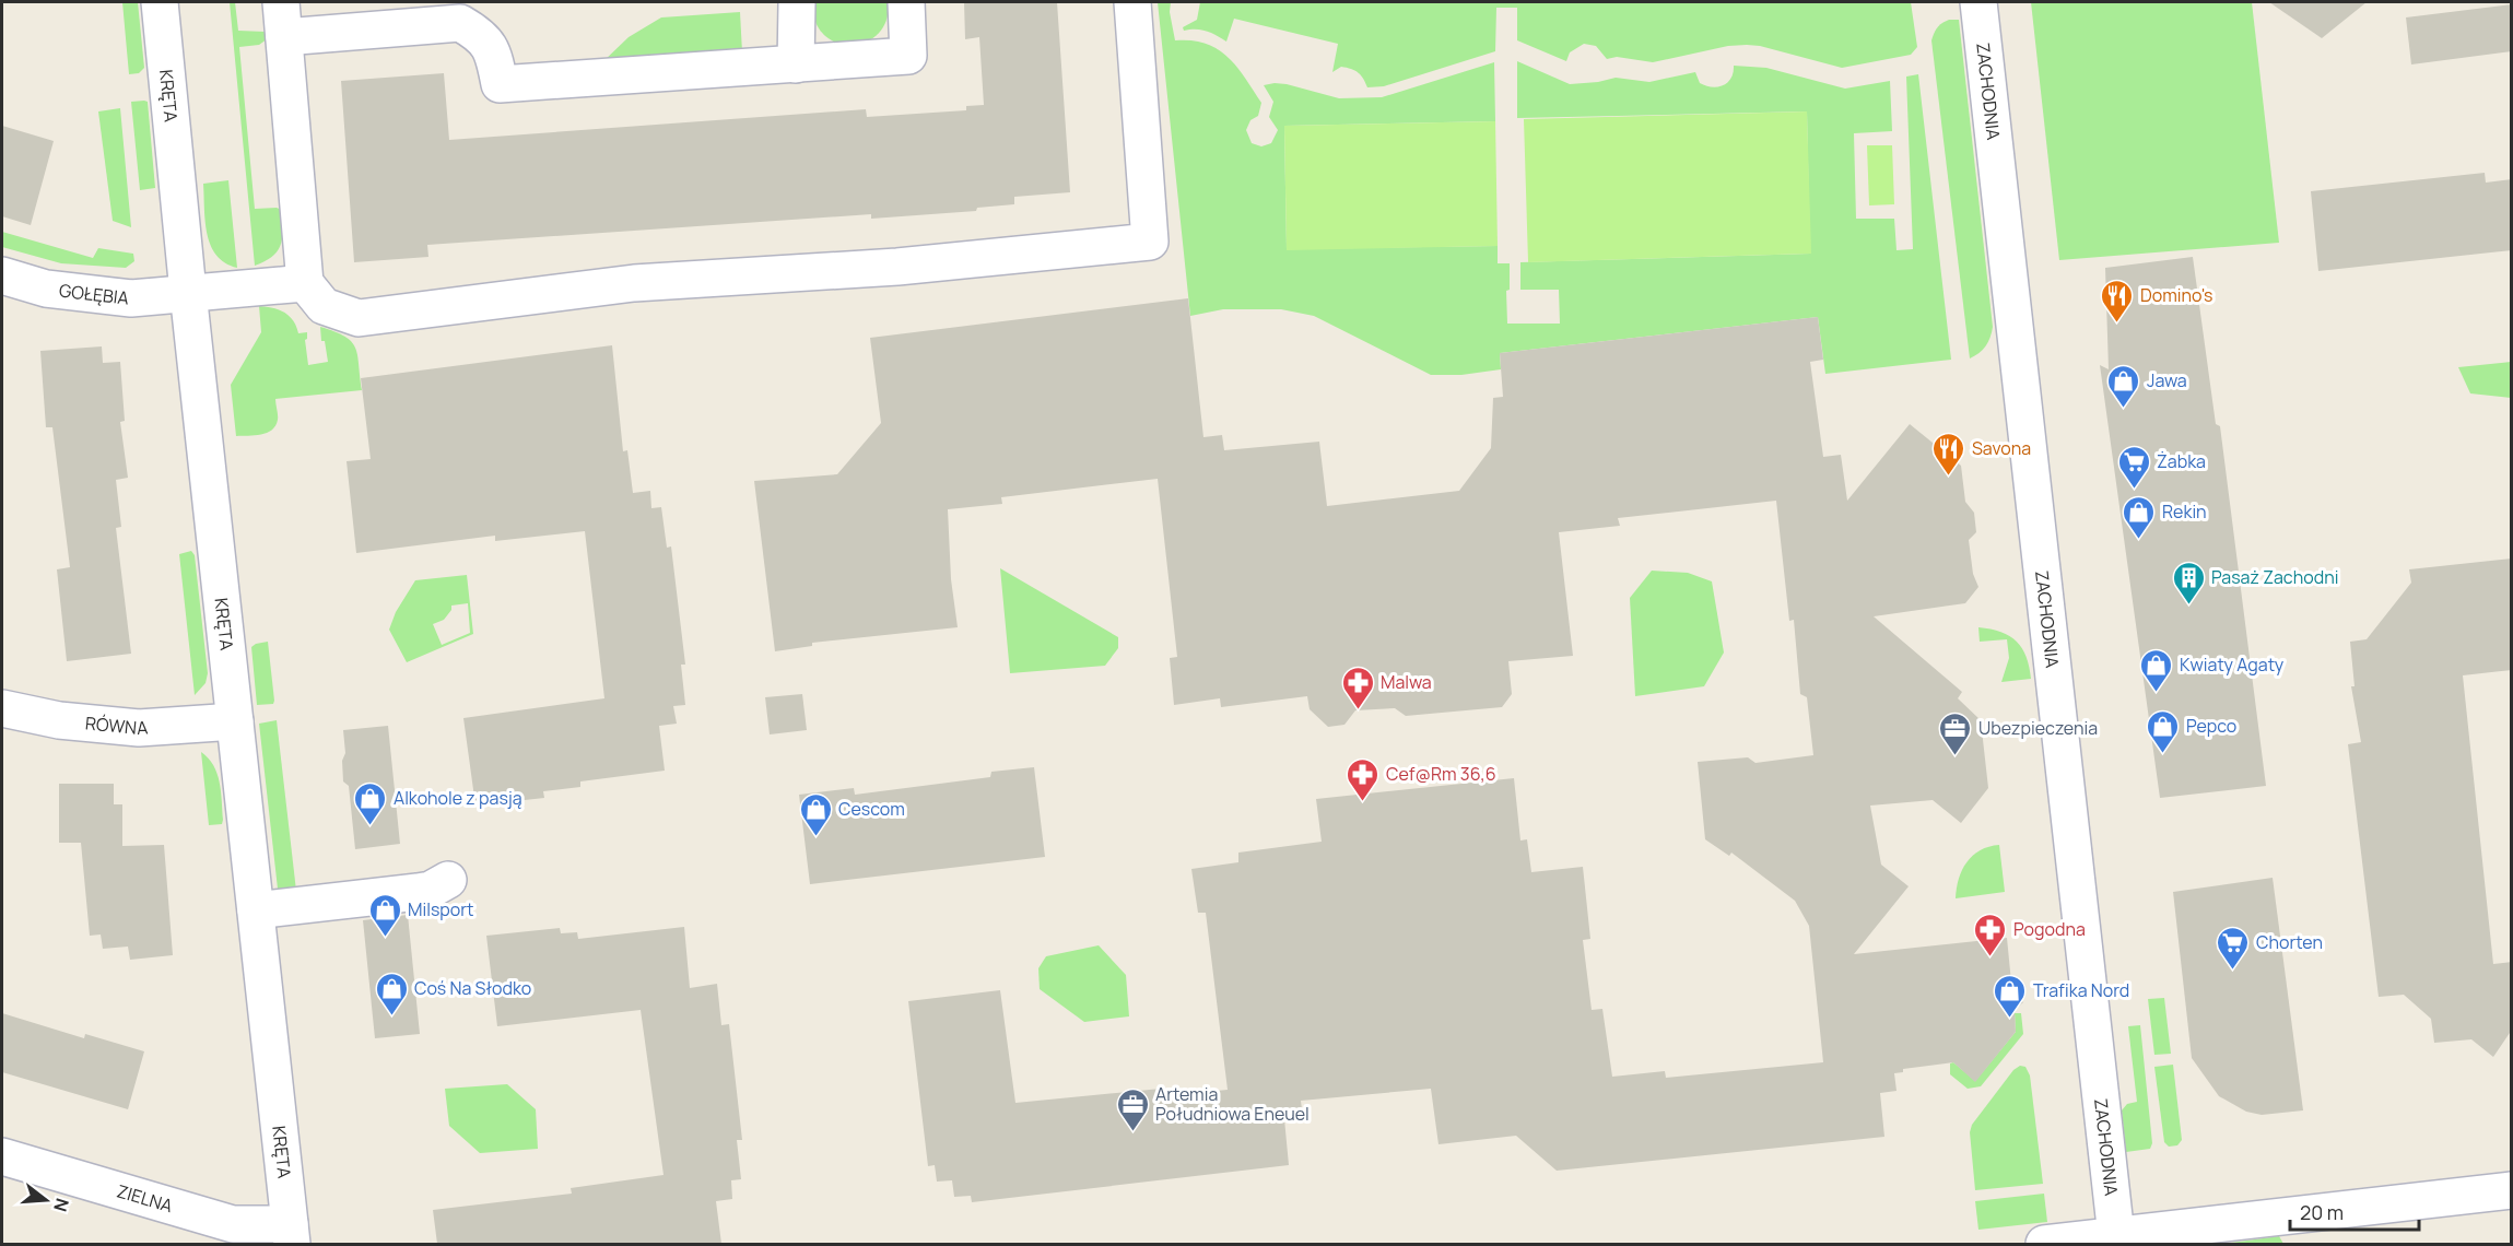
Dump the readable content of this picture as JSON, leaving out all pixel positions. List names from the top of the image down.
{
  "streets": {
    "street": [
      "ZACHODNIA",
      "KRĘTA",
      "GOŁĘBIA",
      "RÓWNA",
      "ZIELNA"
    ]
  },
  "crossings": [
    ["KRĘTA", "GOŁĘBIA"],
    ["KRĘTA", "RÓWNA"],
    ["KRĘTA", "ZIELNA"]
  ],
  "places": {
    "restaurant": ["Domino's", "Savona"],
    "shop": [
      "Jawa",
      "Rekin",
      "Kwiaty Agaty",
      "Pepco",
      "Alkohole z pasją",
      "Cescom",
      "Milsport",
      "Coś Na Słodko",
      "Trafika Nord"
    ],
    "supermarket": ["Żabka", "Chorten"],
    "building": ["Pasaż Zachodni"],
    "pharmacy": ["Malwa", "Cef@Rm 36,6", "Pogodna"],
    "office": ["Ubezpieczenia", "Artemia Południowa Eneuel"]
  },
  "scale_bar": "20 m",
  "north": "right"
}
